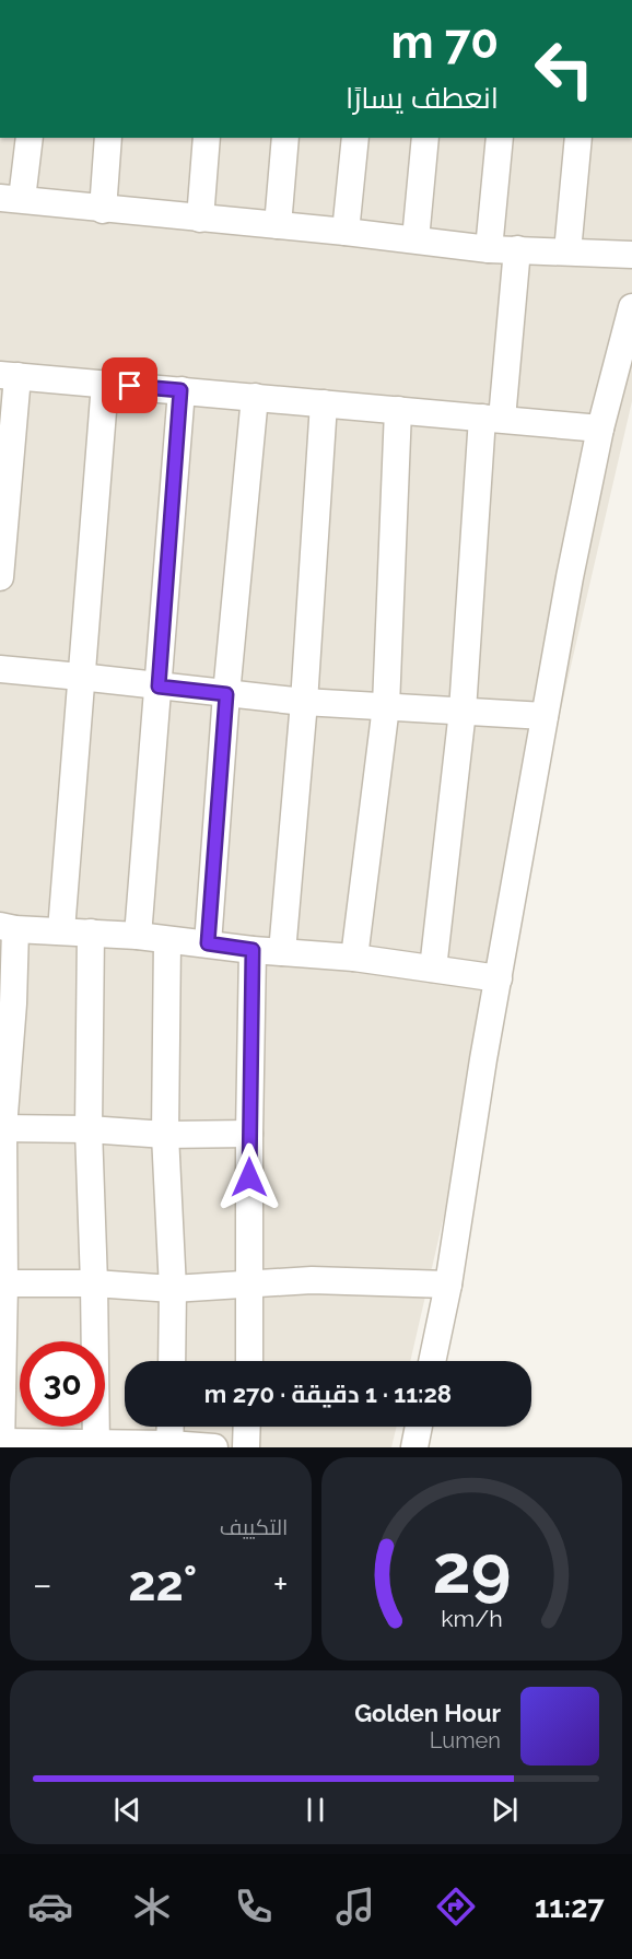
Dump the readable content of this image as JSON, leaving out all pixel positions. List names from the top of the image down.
{
  "page": {
    "turn": ["70 m", "انعطف يسارًا"],
    "limit": "30",
    "trip": "11:28 · 1 دقيقة · 270 m",
    "tile": "التكييف",
    "heat": ["−", "22°", "+"],
    "song": ["Golden Hour", "Lumen"],
    "tabs": "11:27",
    "gauge": ["29", "km/h"]
  }
}
